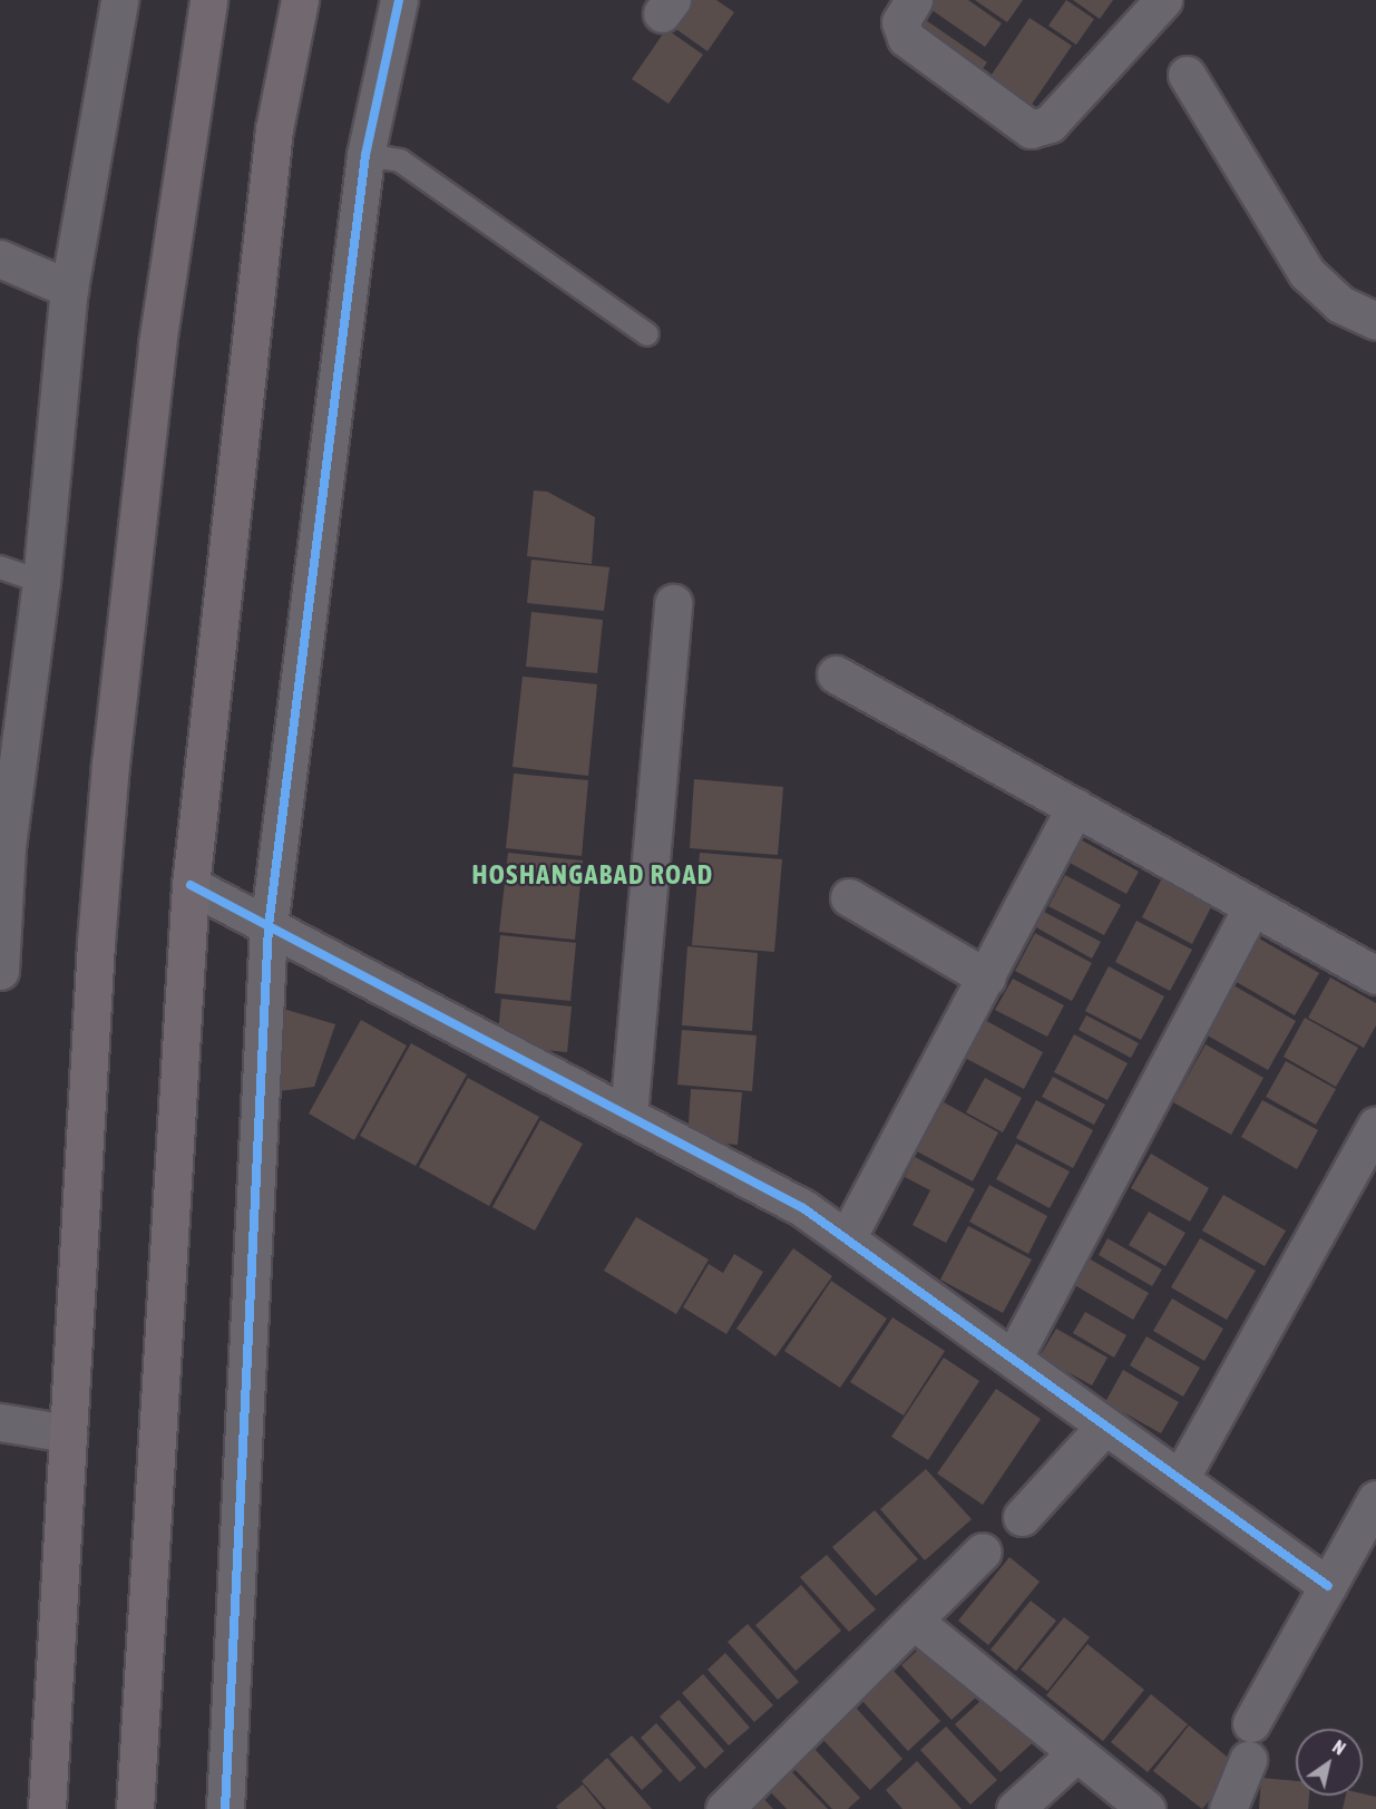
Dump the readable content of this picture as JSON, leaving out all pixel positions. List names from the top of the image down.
{
  "districts": ["HOSHANGABAD ROAD"],
  "north": "top right"
}
